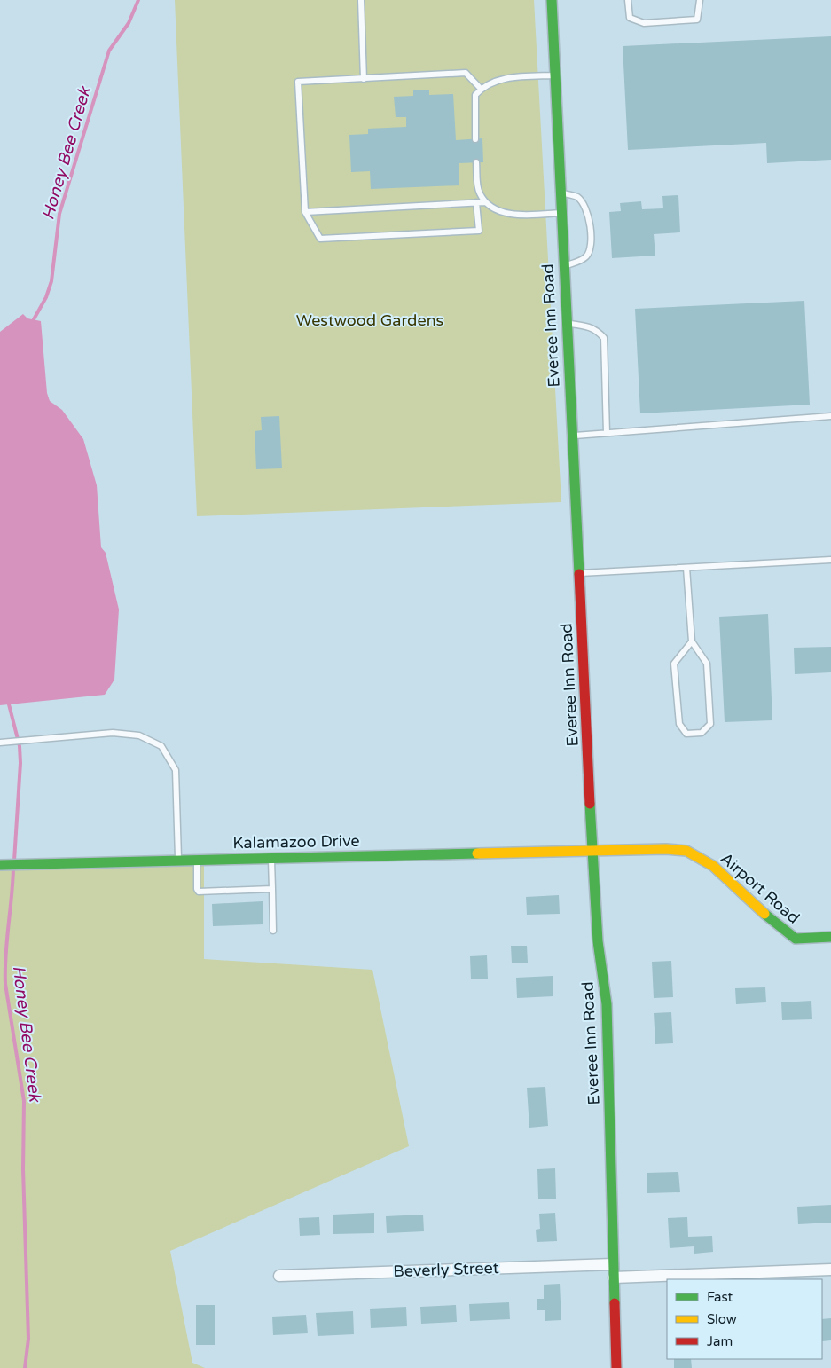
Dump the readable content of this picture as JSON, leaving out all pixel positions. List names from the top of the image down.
{
  "streets": {
    "street": [
      "Everee Inn Road",
      "Kalamazoo Drive",
      "Airport Road",
      "Beverly Street"
    ]
  },
  "crossings": [
    ["Everee Inn Road", "Kalamazoo Drive"],
    ["Everee Inn Road", "Airport Road"],
    ["Everee Inn Road", "Beverly Street"],
    ["Kalamazoo Drive", "Airport Road"]
  ],
  "water": ["Honey Bee Creek"],
  "parks": ["Westwood Gardens"],
  "legend": ["Fast", "Slow", "Jam"]
}
